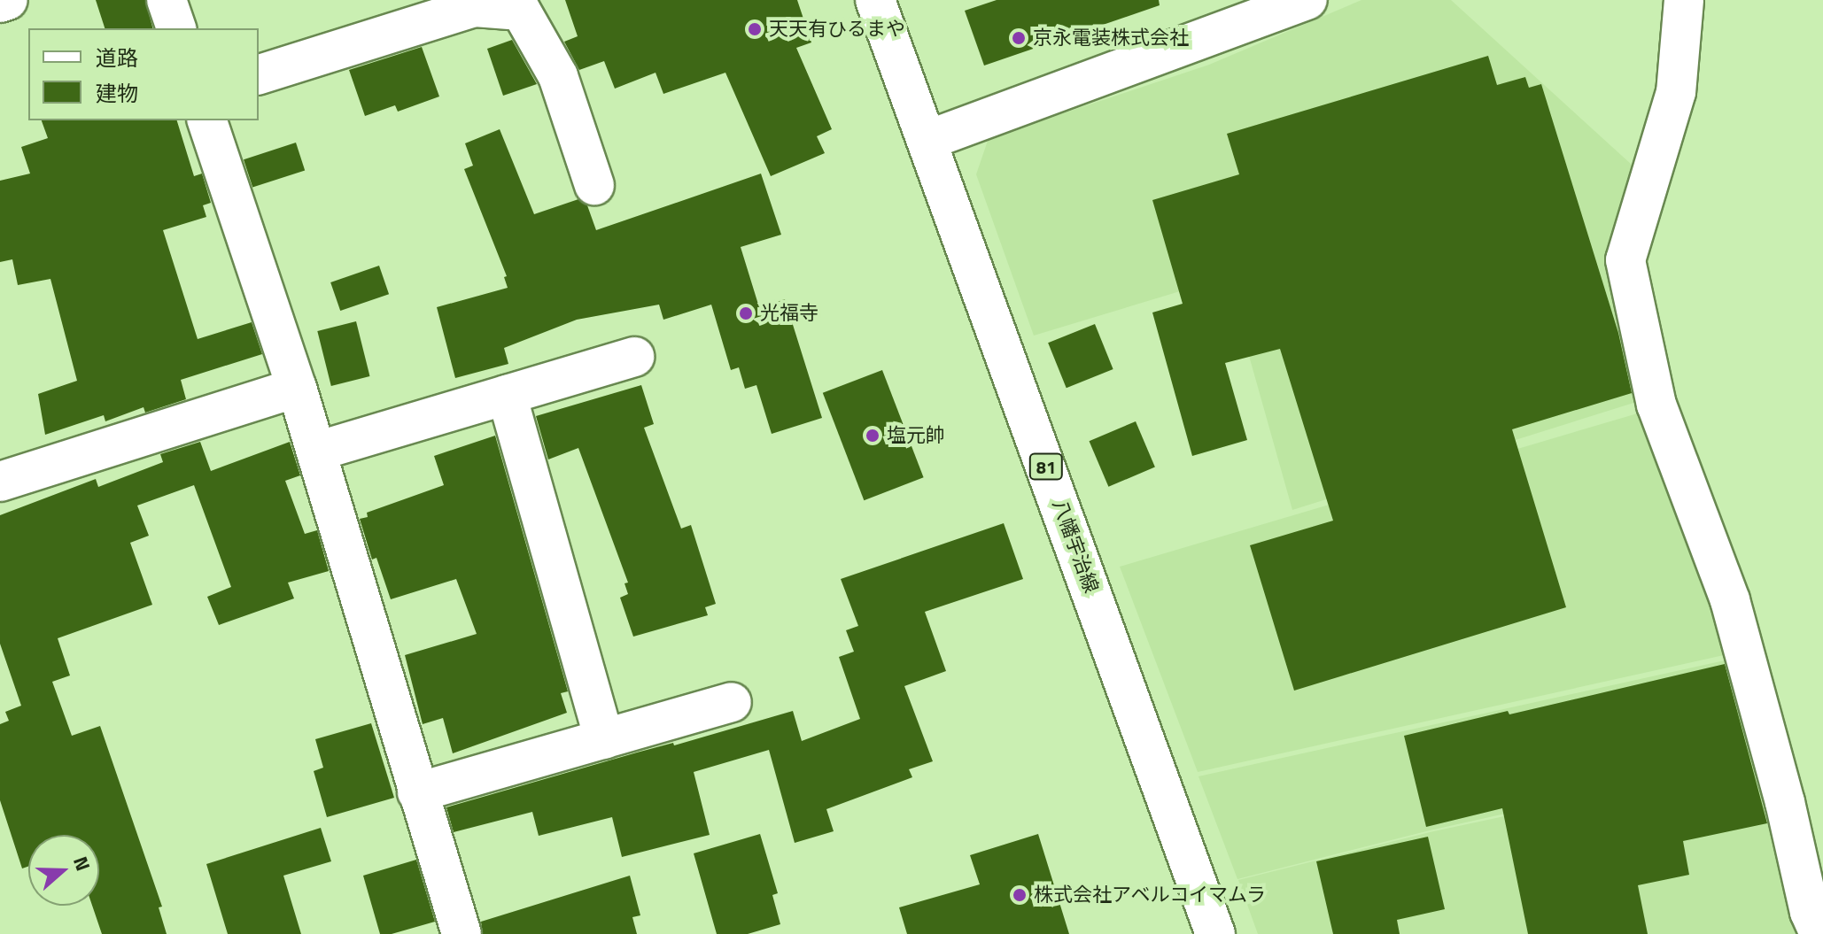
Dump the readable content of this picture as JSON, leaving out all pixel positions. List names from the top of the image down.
{
  "streets": {
    "street": ["81", "八幡宇治線"]
  },
  "places": [
    "天天有ひるまや",
    "京永電装株式会社",
    "光福寺",
    "塩元帥",
    "株式会社アベルコイマムラ"
  ],
  "legend": ["道路", "建物"],
  "north": "right"
}
